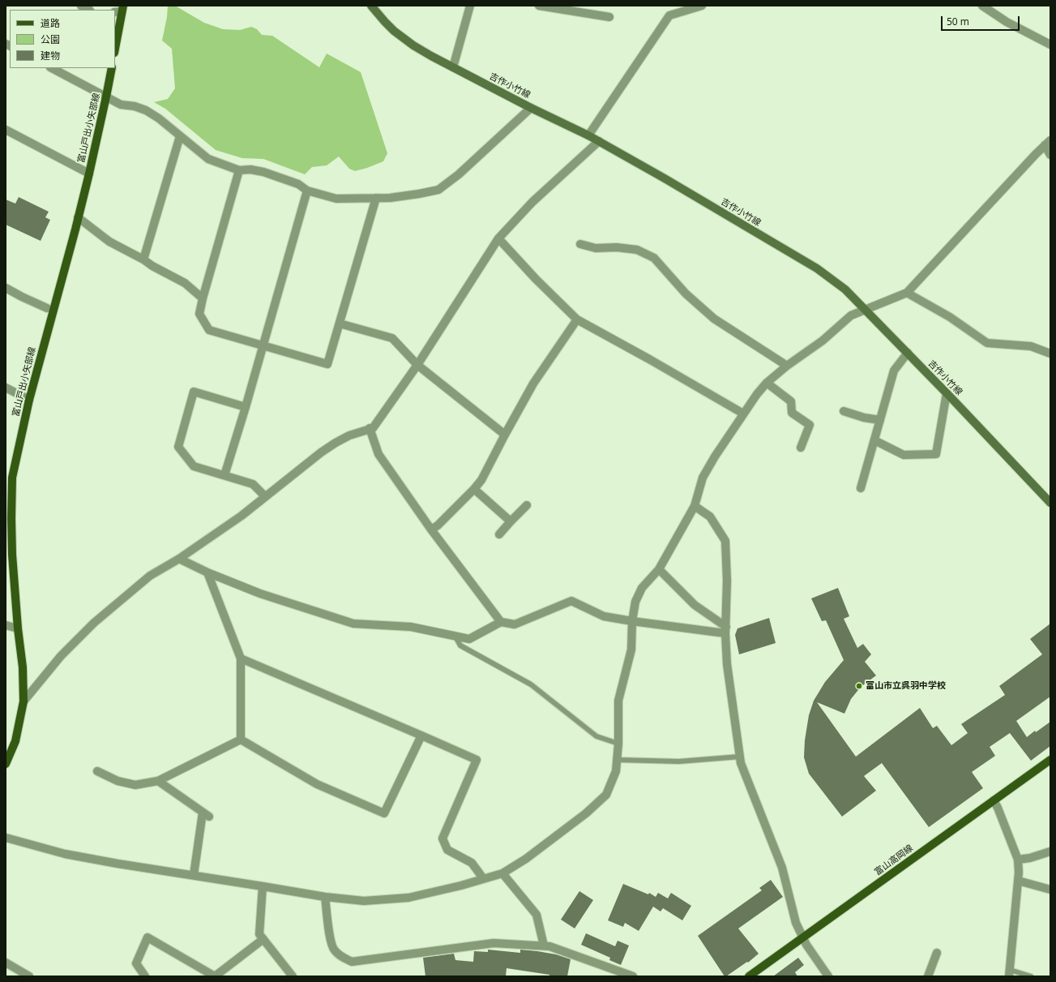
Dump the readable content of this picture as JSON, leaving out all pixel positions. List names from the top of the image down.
{
  "streets": {
    "main road": ["吉作小竹線", "富山戸出小矢部線", "富山高岡線"]
  },
  "places": ["富山市立呉羽中学校"],
  "legend": ["道路", "公園", "建物"],
  "scale_bar": "50 m"
}
